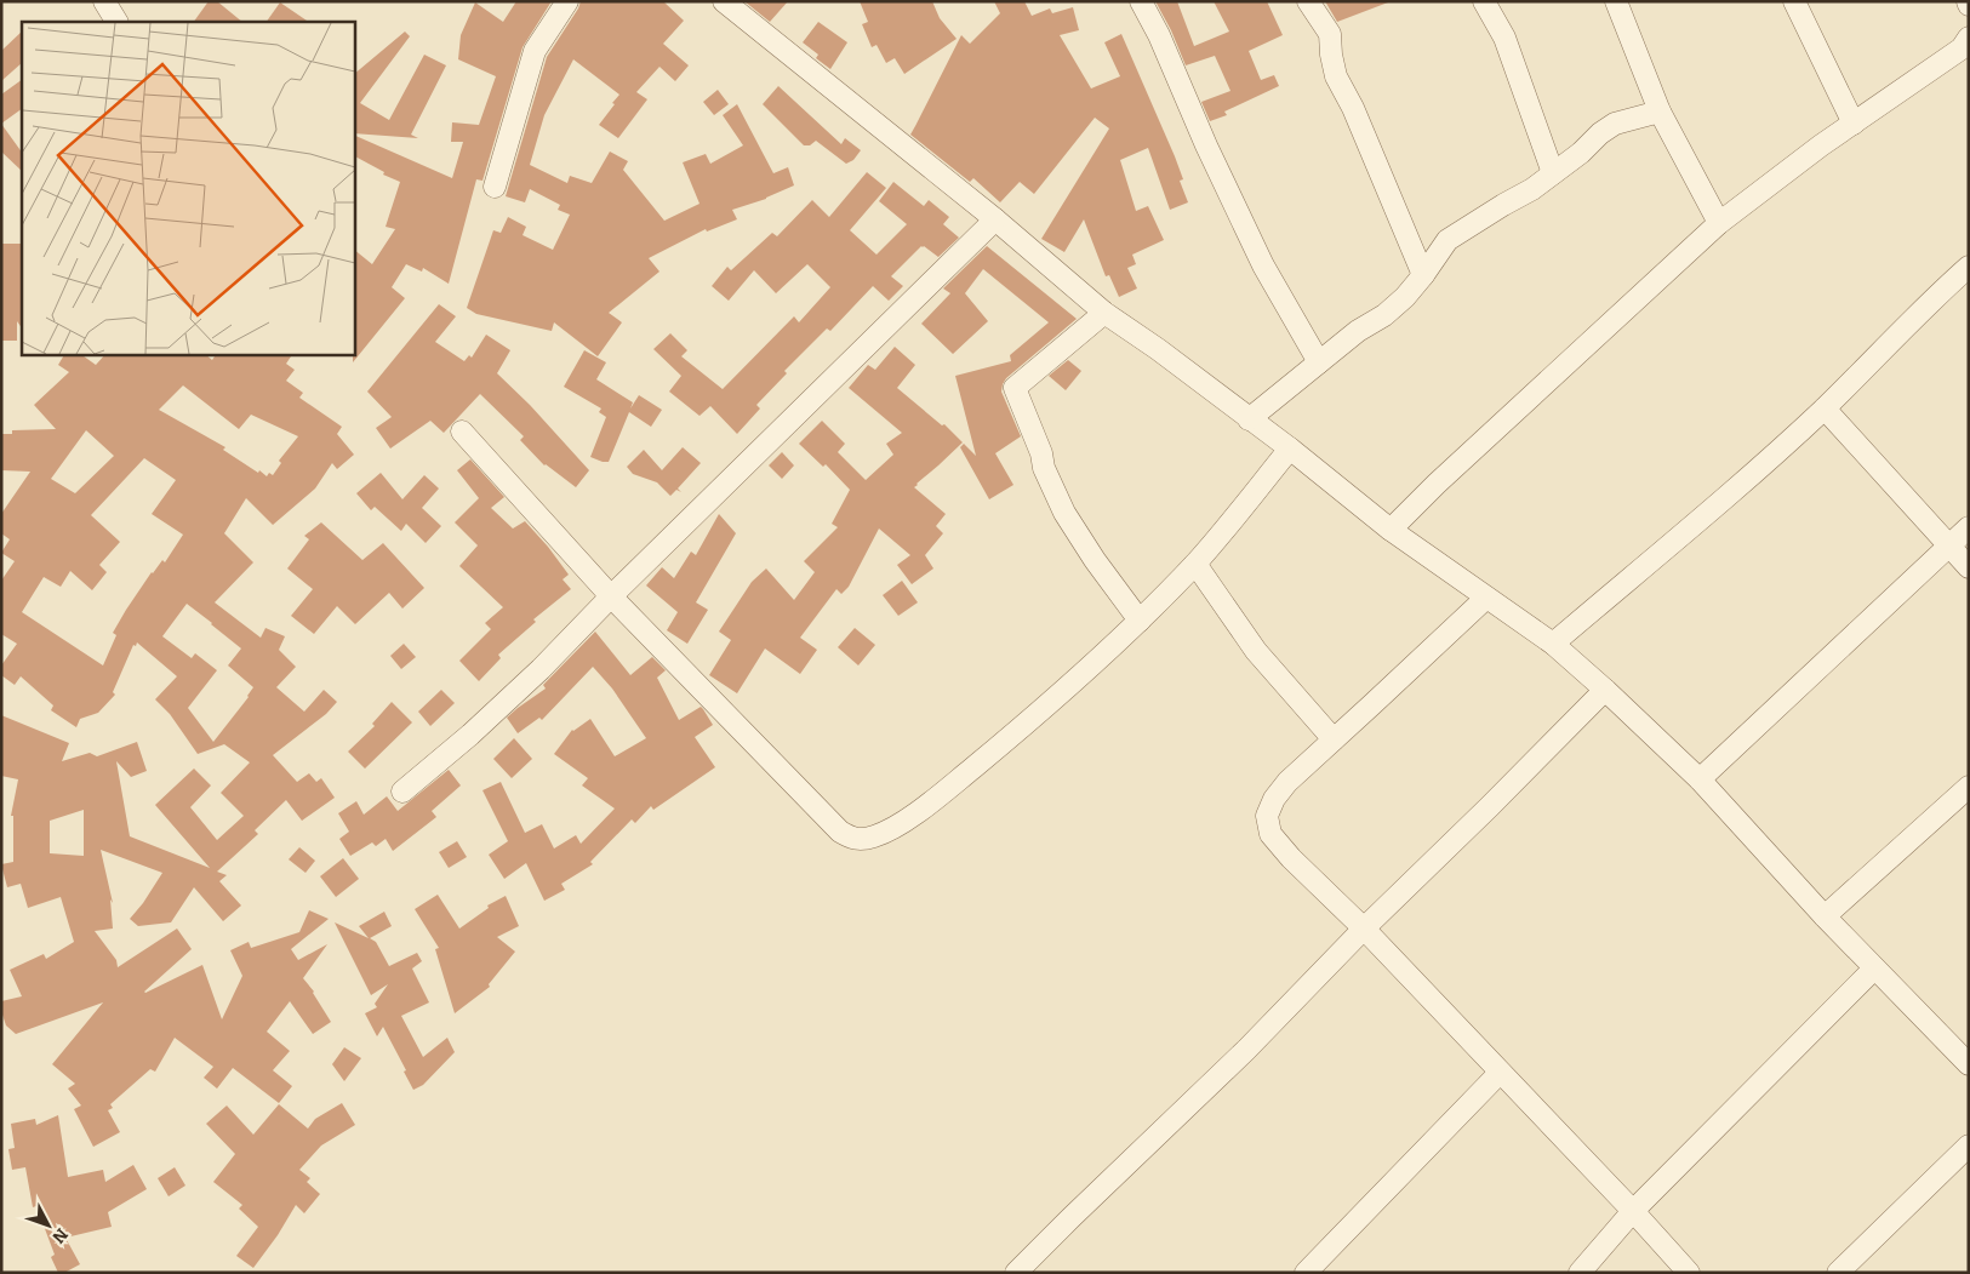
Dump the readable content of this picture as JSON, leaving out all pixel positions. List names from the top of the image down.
{
  "north": "bottom right"
}
